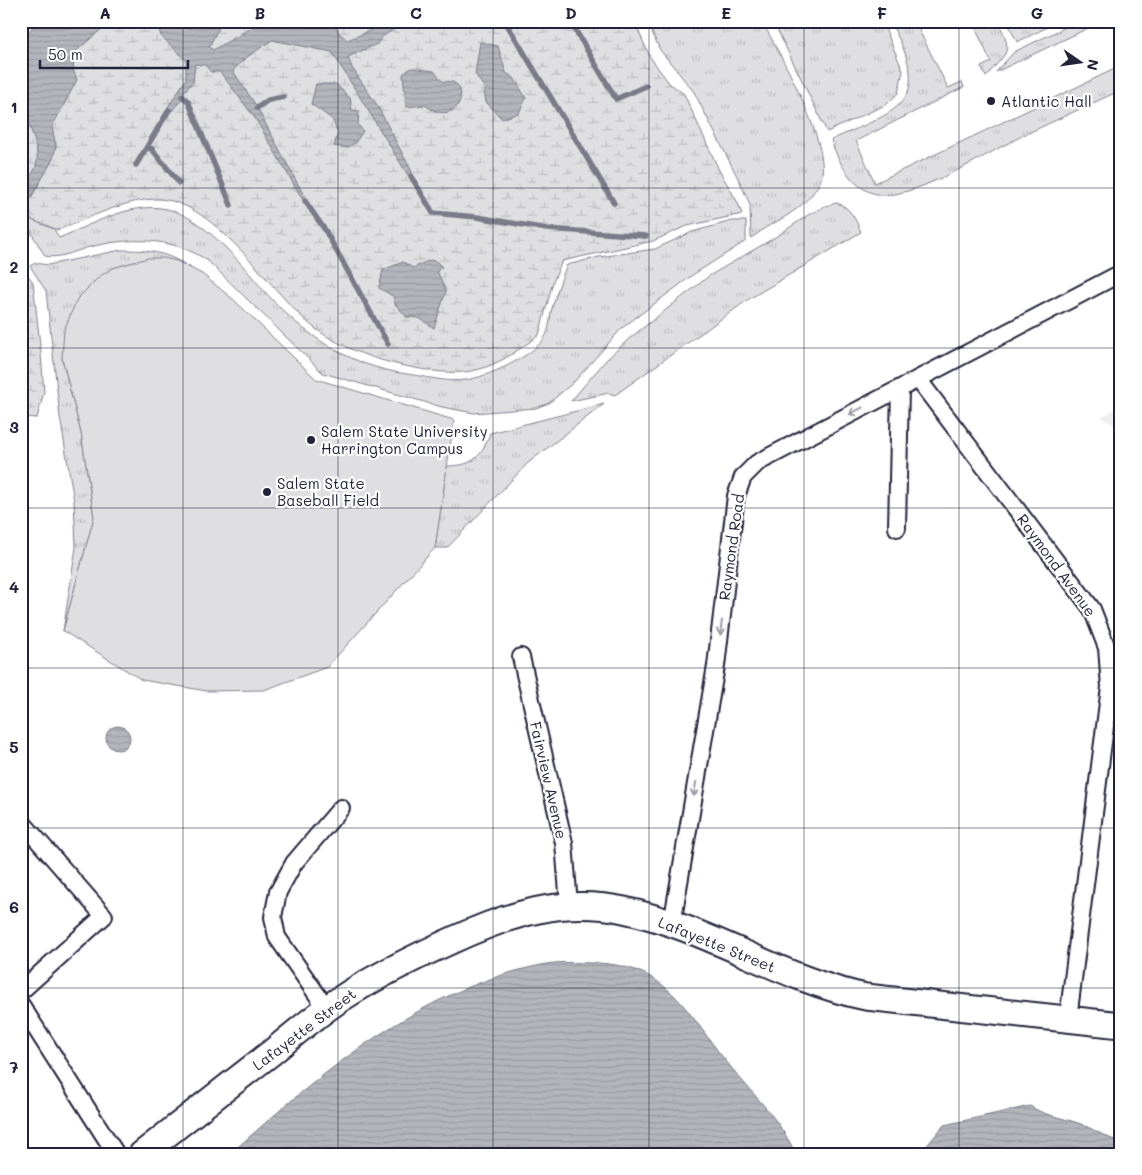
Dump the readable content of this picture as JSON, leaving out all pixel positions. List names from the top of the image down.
{
  "streets": {
    "main road": ["Lafayette Street"],
    "street": ["Raymond Road", "Raymond Avenue", "Fairview Avenue"]
  },
  "crossings": [
    ["Raymond Road", "Raymond Avenue"],
    ["Raymond Road", "Lafayette Street"],
    ["Raymond Avenue", "Lafayette Street"],
    ["Fairview Avenue", "Lafayette Street"]
  ],
  "one_way": ["Raymond Road"],
  "places": ["Atlantic Hall", "Salem State University Harrington Campus", "Salem State Baseball Field"],
  "scale_bar": "50 m",
  "north": "right",
  "grid": {
    "columns": [
      "A",
      "B",
      "C",
      "D",
      "E",
      "F",
      "G"
    ],
    "rows": [
      "1",
      "2",
      "3",
      "4",
      "5",
      "6",
      "7"
    ]
  }
}
